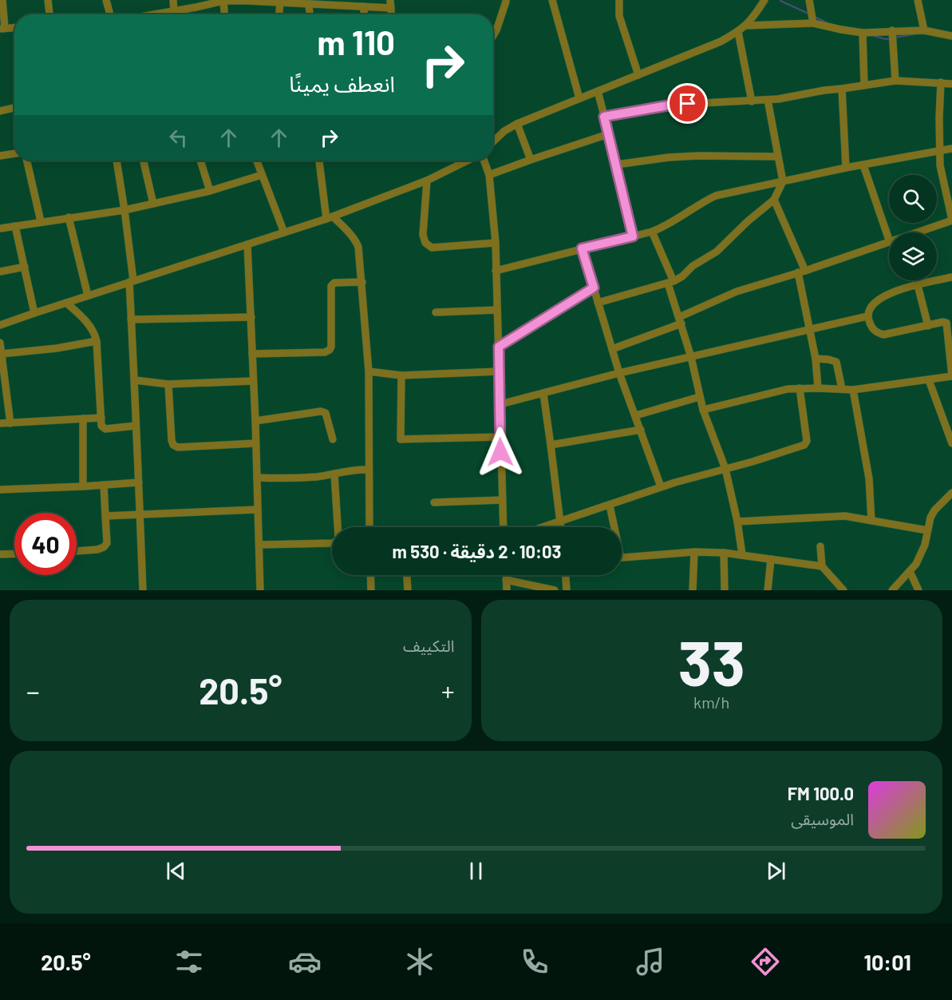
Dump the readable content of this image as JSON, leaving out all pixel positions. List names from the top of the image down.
{
  "page": {
    "turn": ["110 m", "انعطف يمينًا"],
    "limit": "40",
    "trip": "10:03 · 2 دقيقة · 530 m",
    "tile": [
      ["33", "km/h"],
      "التكييف"
    ],
    "heat": ["−", "20.5°", "+"],
    "song": ["100.0 FM", "الموسيقى"],
    "tabs": ["10:01", "20.5°"]
  }
}
